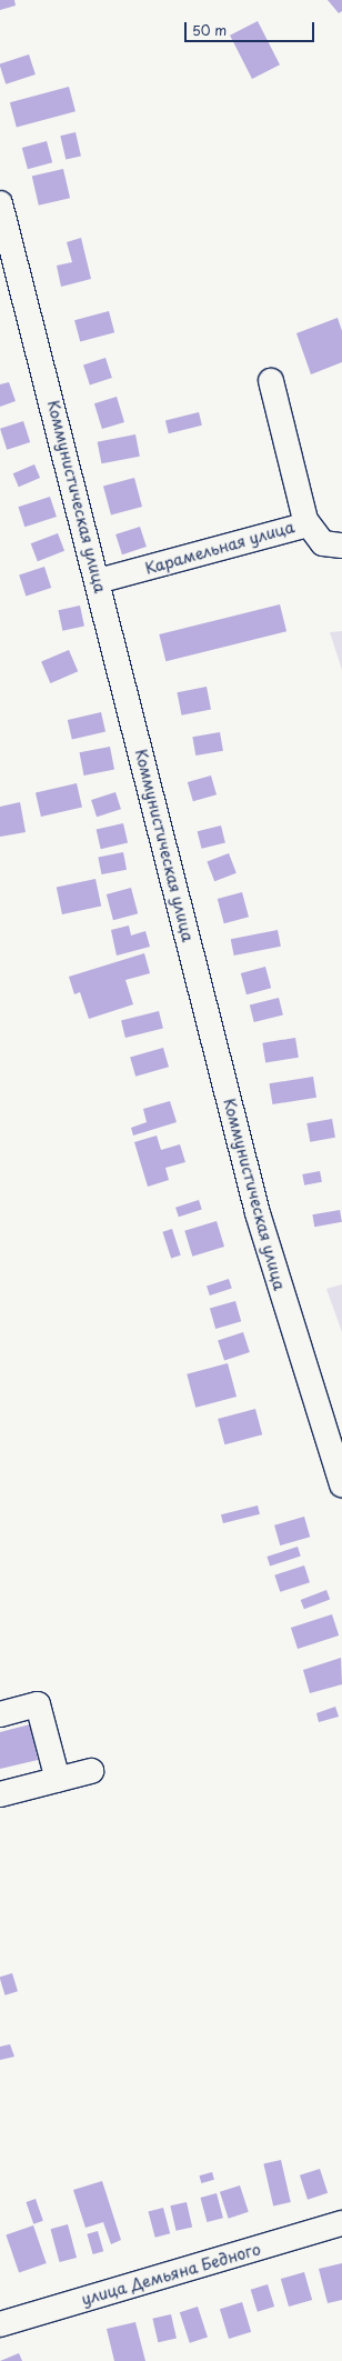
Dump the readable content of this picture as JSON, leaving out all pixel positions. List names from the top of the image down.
{
  "streets": {
    "street": ["Коммунистическая улица", "Карамельная улица", "улица Демьяна Бедного"]
  },
  "crossings": [
    ["Коммунистическая улица", "Карамельная улица"]
  ],
  "scale_bar": "50 m"
}
